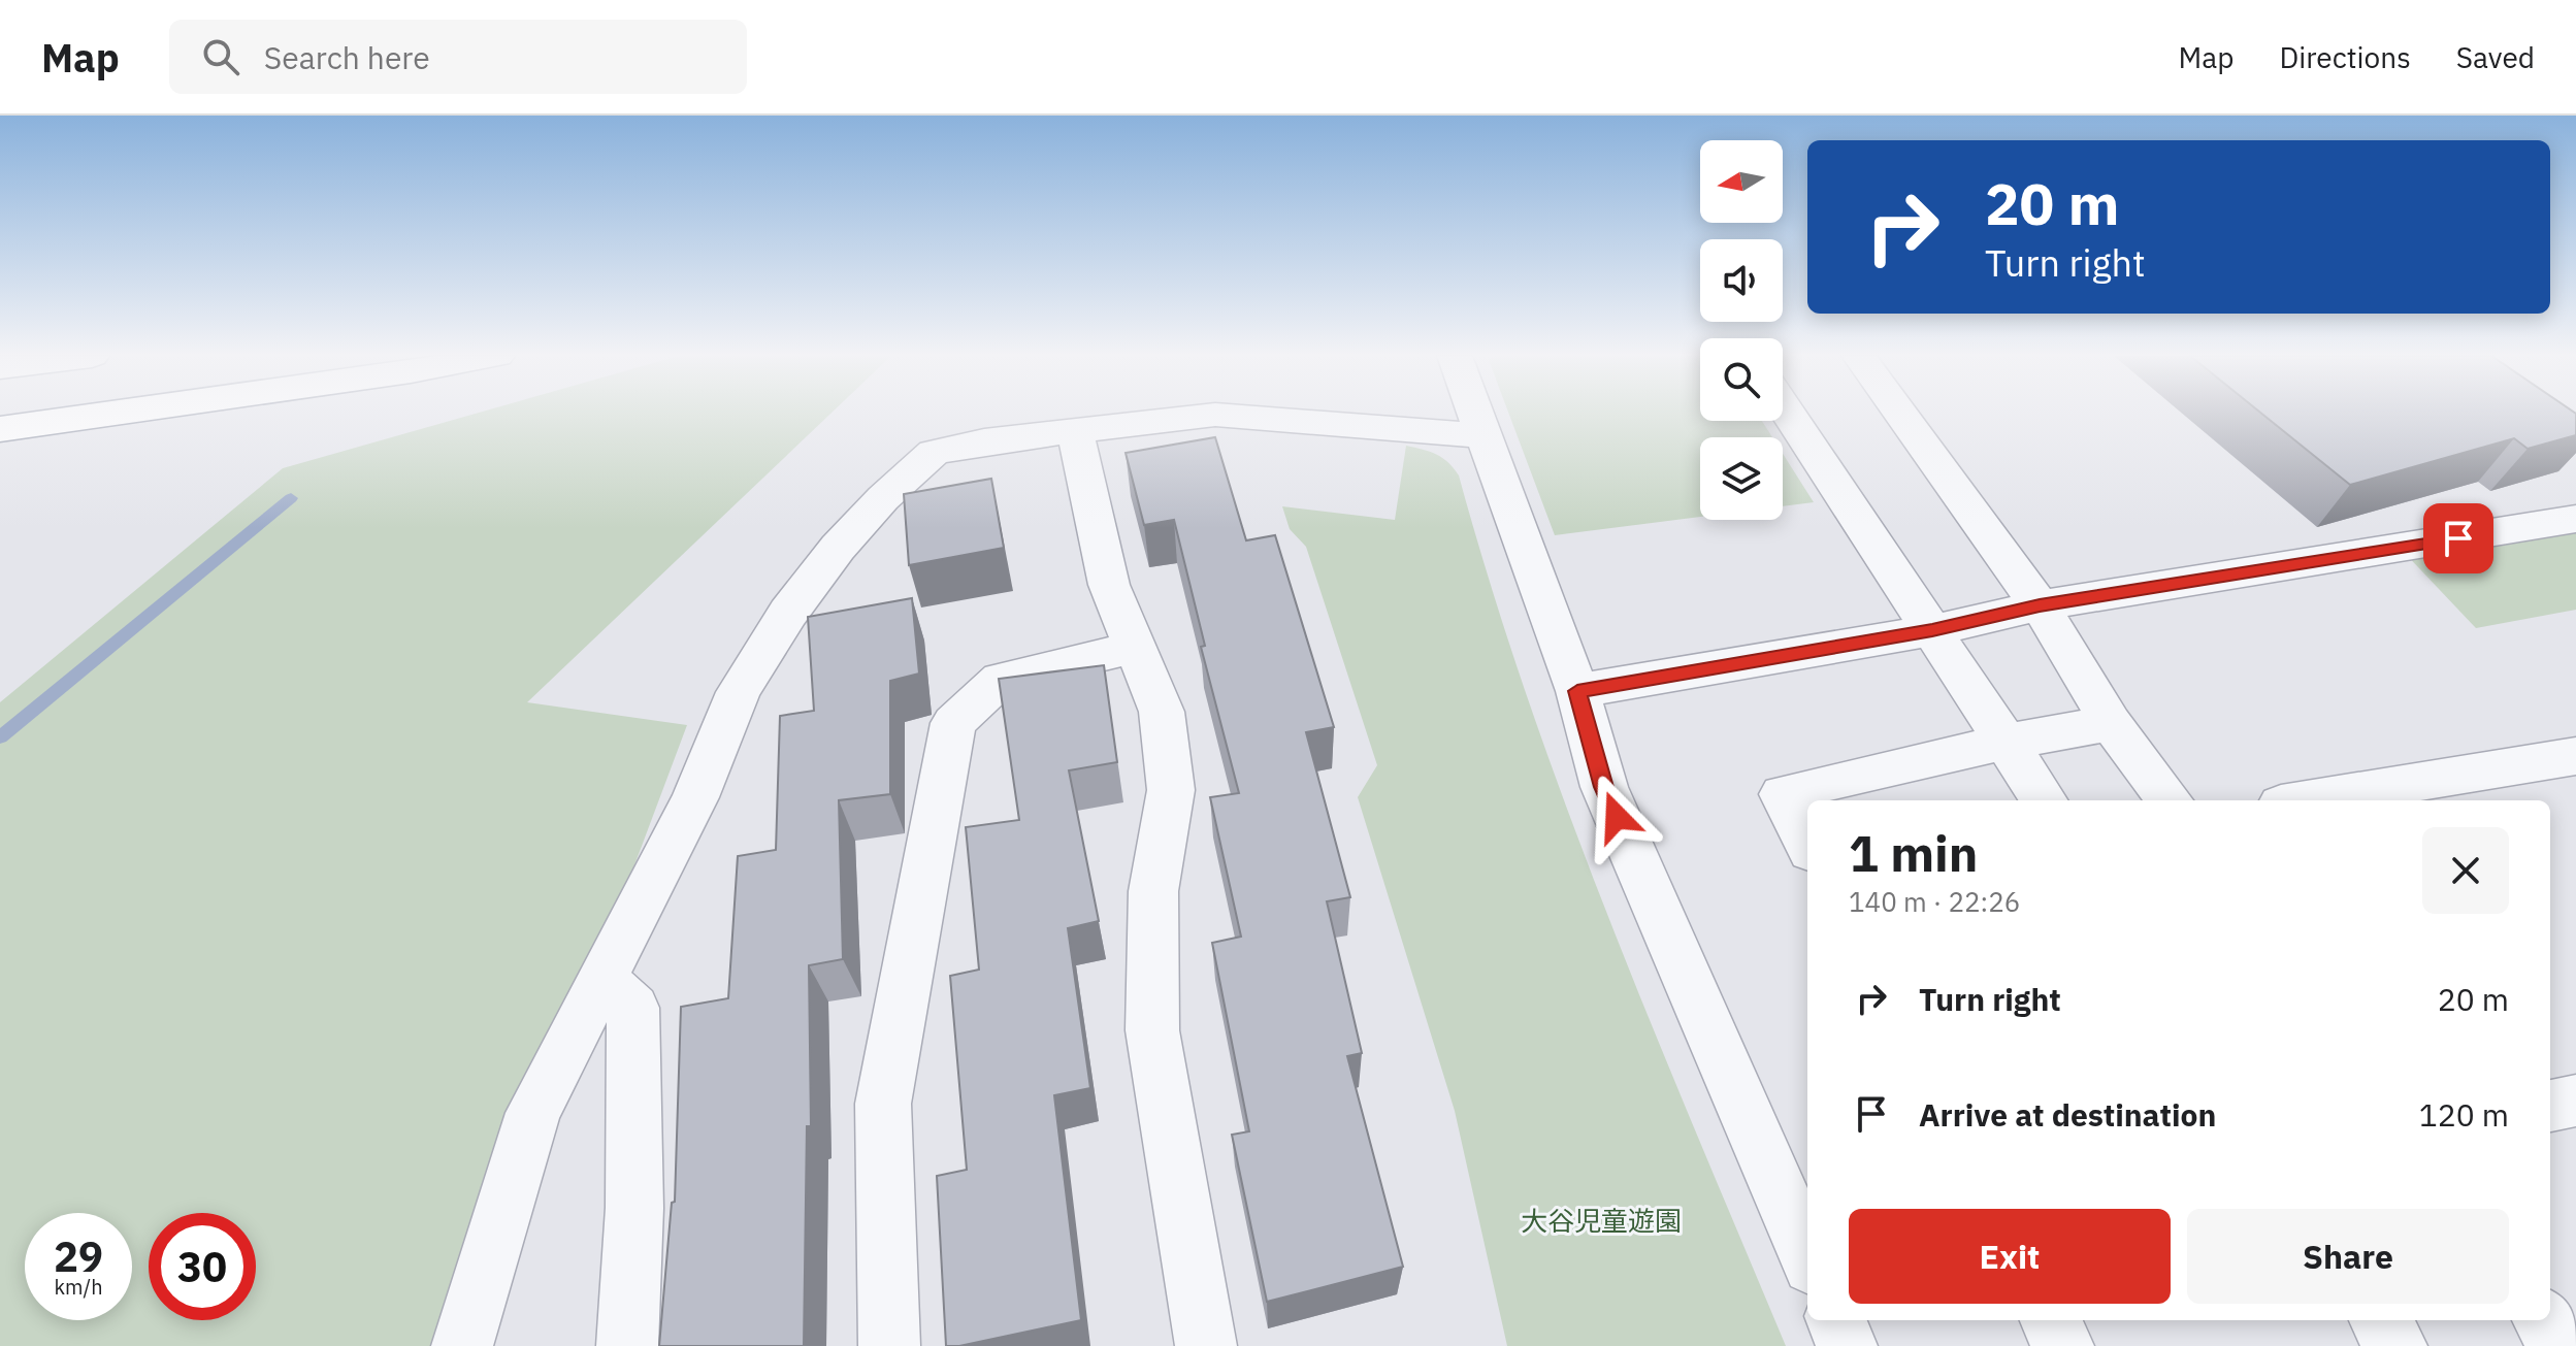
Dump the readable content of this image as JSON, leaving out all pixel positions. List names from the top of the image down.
{
  "parks": ["大谷児童遊園"],
  "north": "left",
  "page": {
    "header": "Map",
    "search": "Search here",
    "nav": ["Map", "Directions", "Saved"],
    "turn": ["20 m", "Turn right"],
    "heading": ["1 min", "140 m · 22:26"],
    "list": [
      {
        "name": "Turn right",
        "value": "20 m"
      },
      {
        "name": "Arrive at destination",
        "value": "120 m"
      }
    ],
    "buttons": ["Exit", "Share"],
    "speed": "29 km/h",
    "limit": "30"
  }
}
